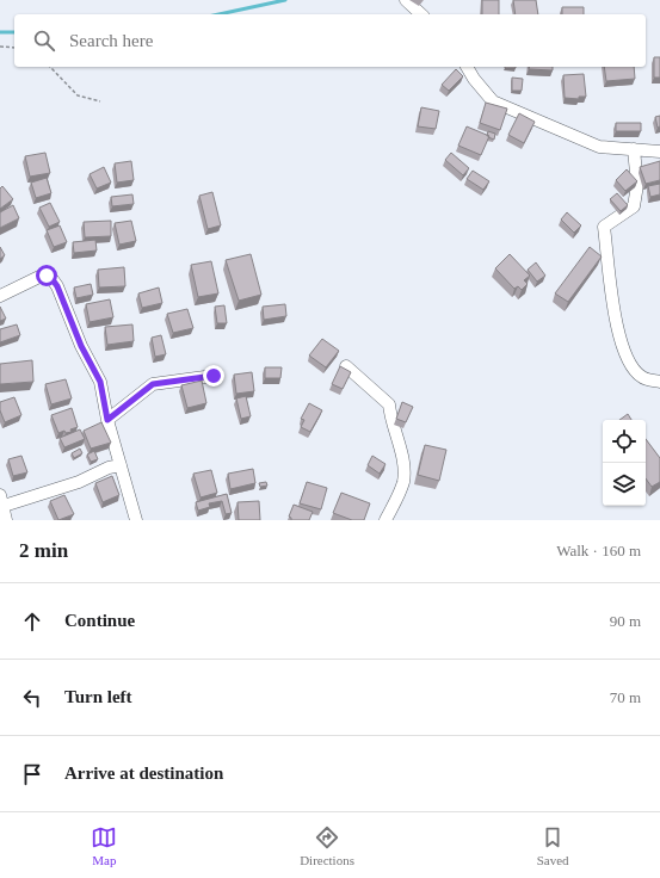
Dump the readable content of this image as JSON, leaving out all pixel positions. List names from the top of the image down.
{
  "page": {
    "search": "Search here",
    "heading": ["2 min", "Walk · 160 m"],
    "list": [
      ["Continue", "90 m"],
      ["Turn left", "70 m"],
      "Arrive at destination"
    ],
    "nav": ["Map", "Directions", "Saved"]
  }
}
